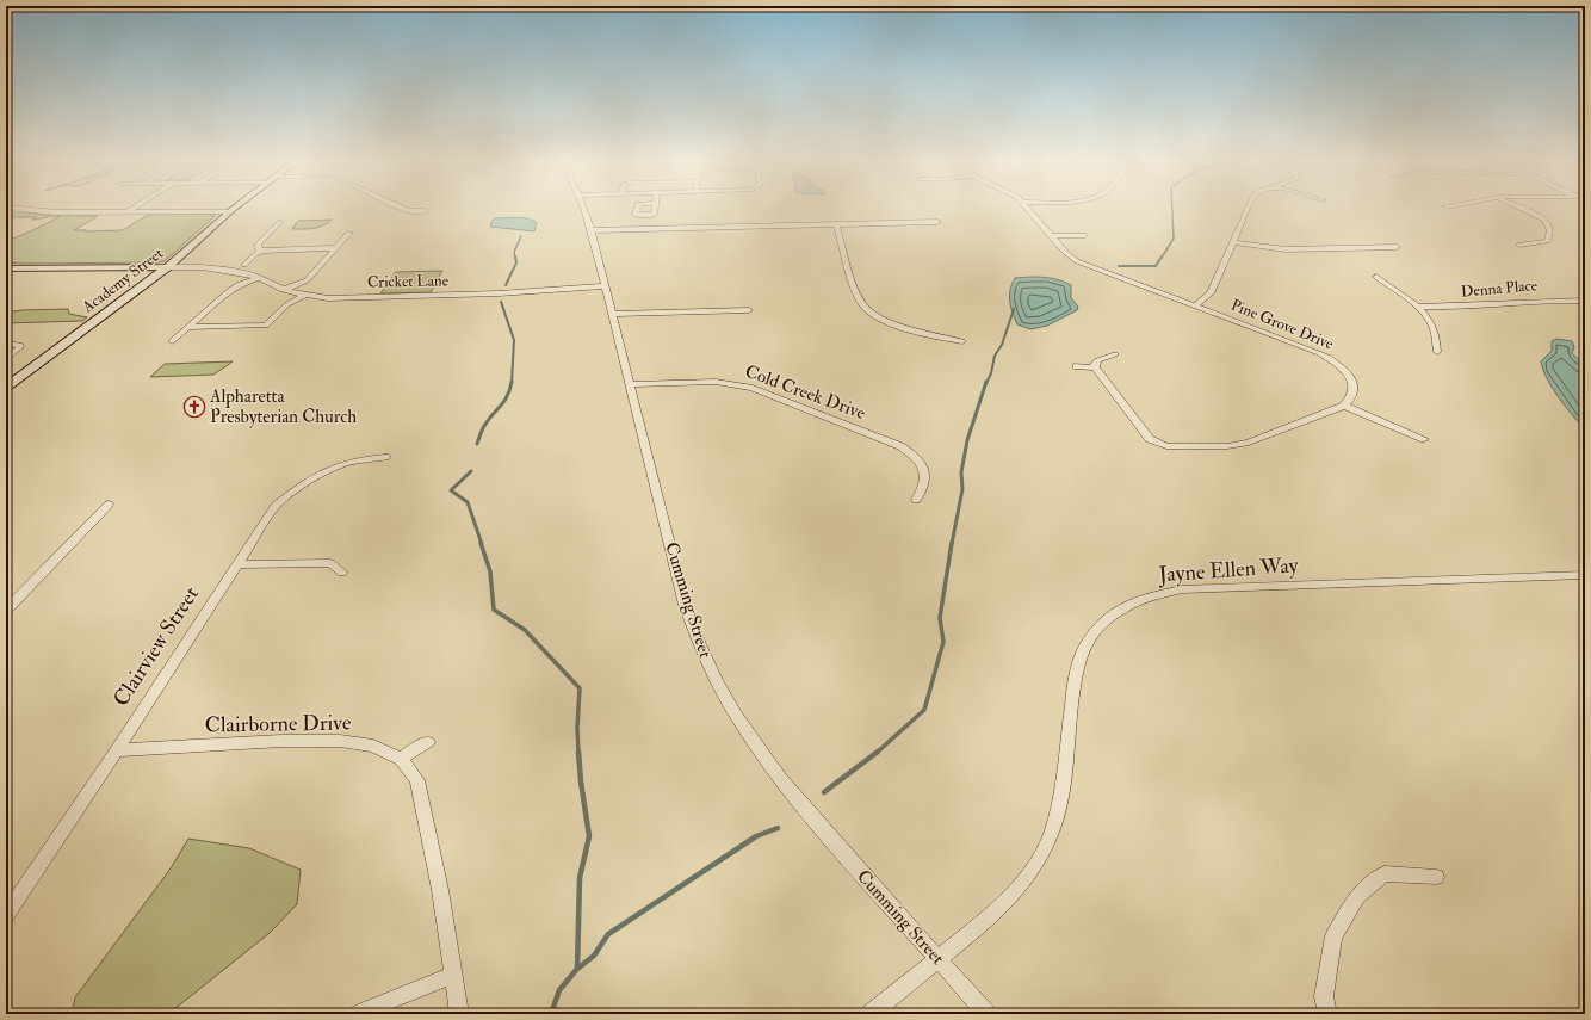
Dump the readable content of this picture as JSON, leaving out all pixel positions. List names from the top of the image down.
{
  "streets": {
    "street": [
      "Academy Street",
      "Cricket Lane",
      "Denna Place",
      "Pine Grove Drive",
      "Cold Creek Drive",
      "Jayne Ellen Way",
      "Cumming Street",
      "Clairview Street",
      "Clairborne Drive"
    ]
  },
  "crossings": [
    ["Academy Street", "Cricket Lane"],
    ["Cricket Lane", "Cumming Street"],
    ["Cold Creek Drive", "Cumming Street"],
    ["Jayne Ellen Way", "Cumming Street"],
    ["Clairview Street", "Clairborne Drive"]
  ],
  "places": {
    "church": ["Alpharetta Presbyterian Church"]
  }
}
